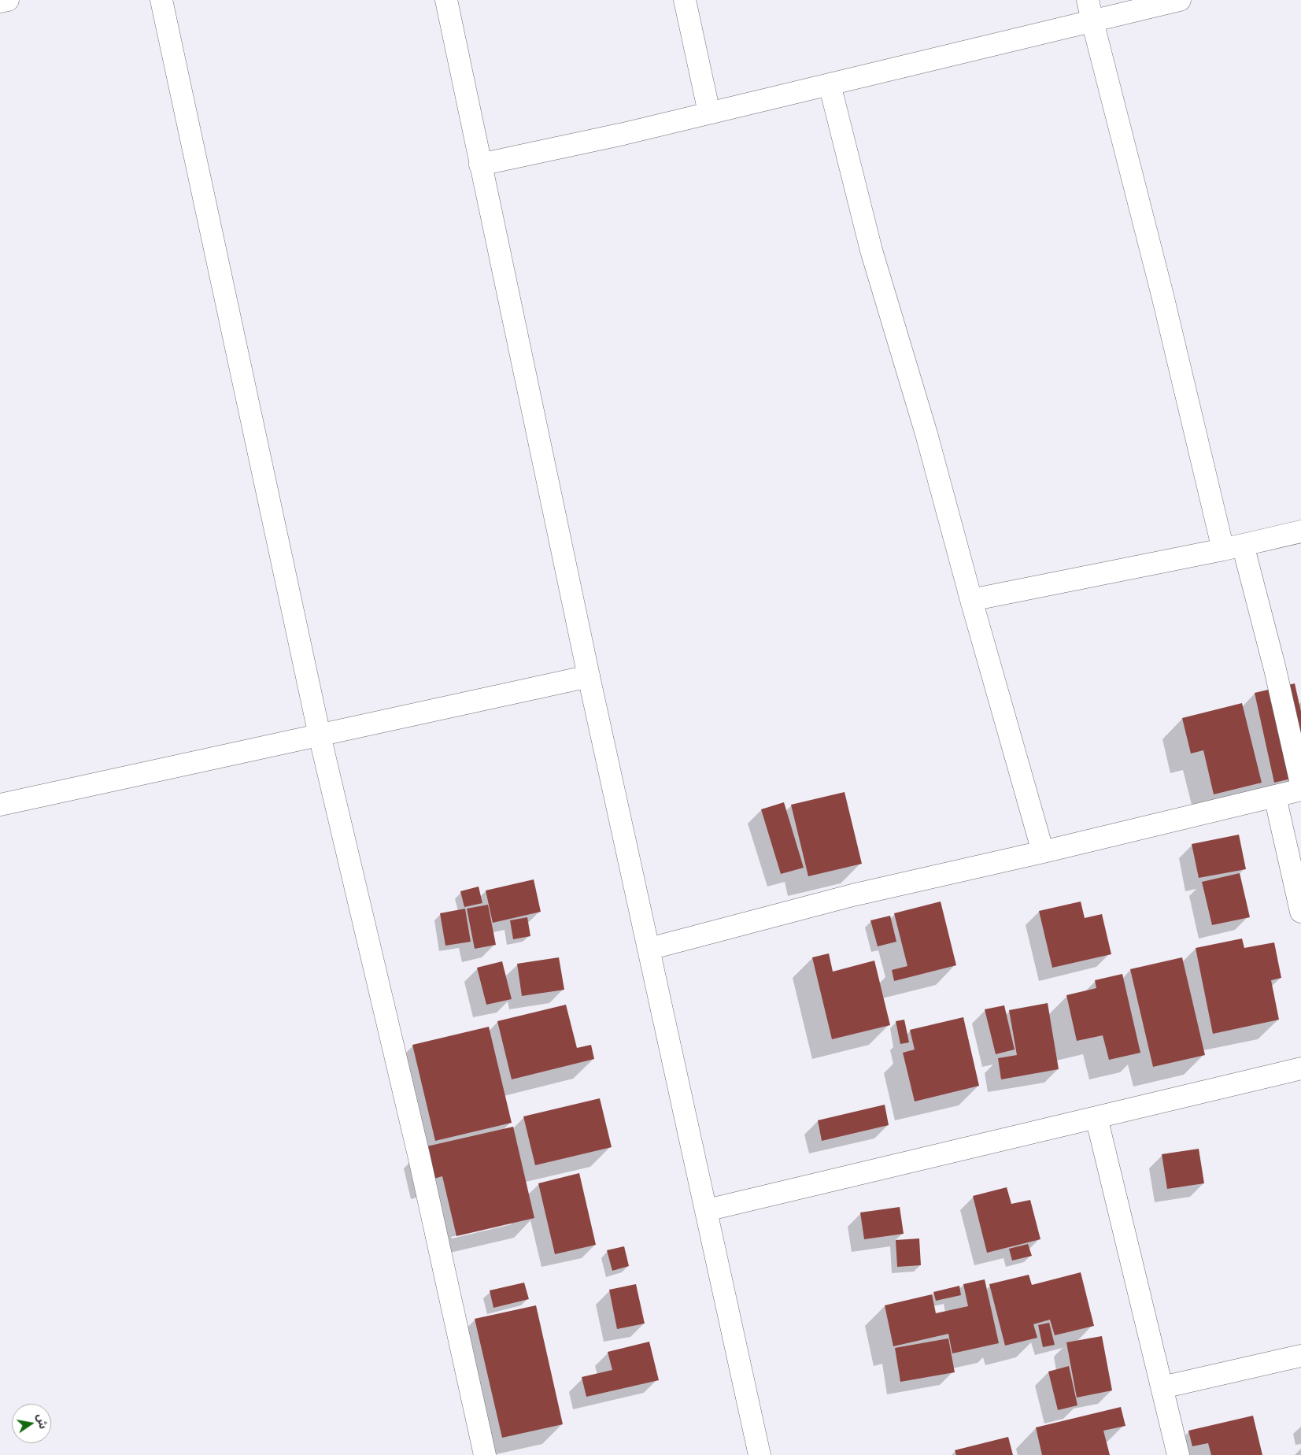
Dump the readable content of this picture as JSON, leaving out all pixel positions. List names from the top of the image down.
{
  "north": "right"
}
